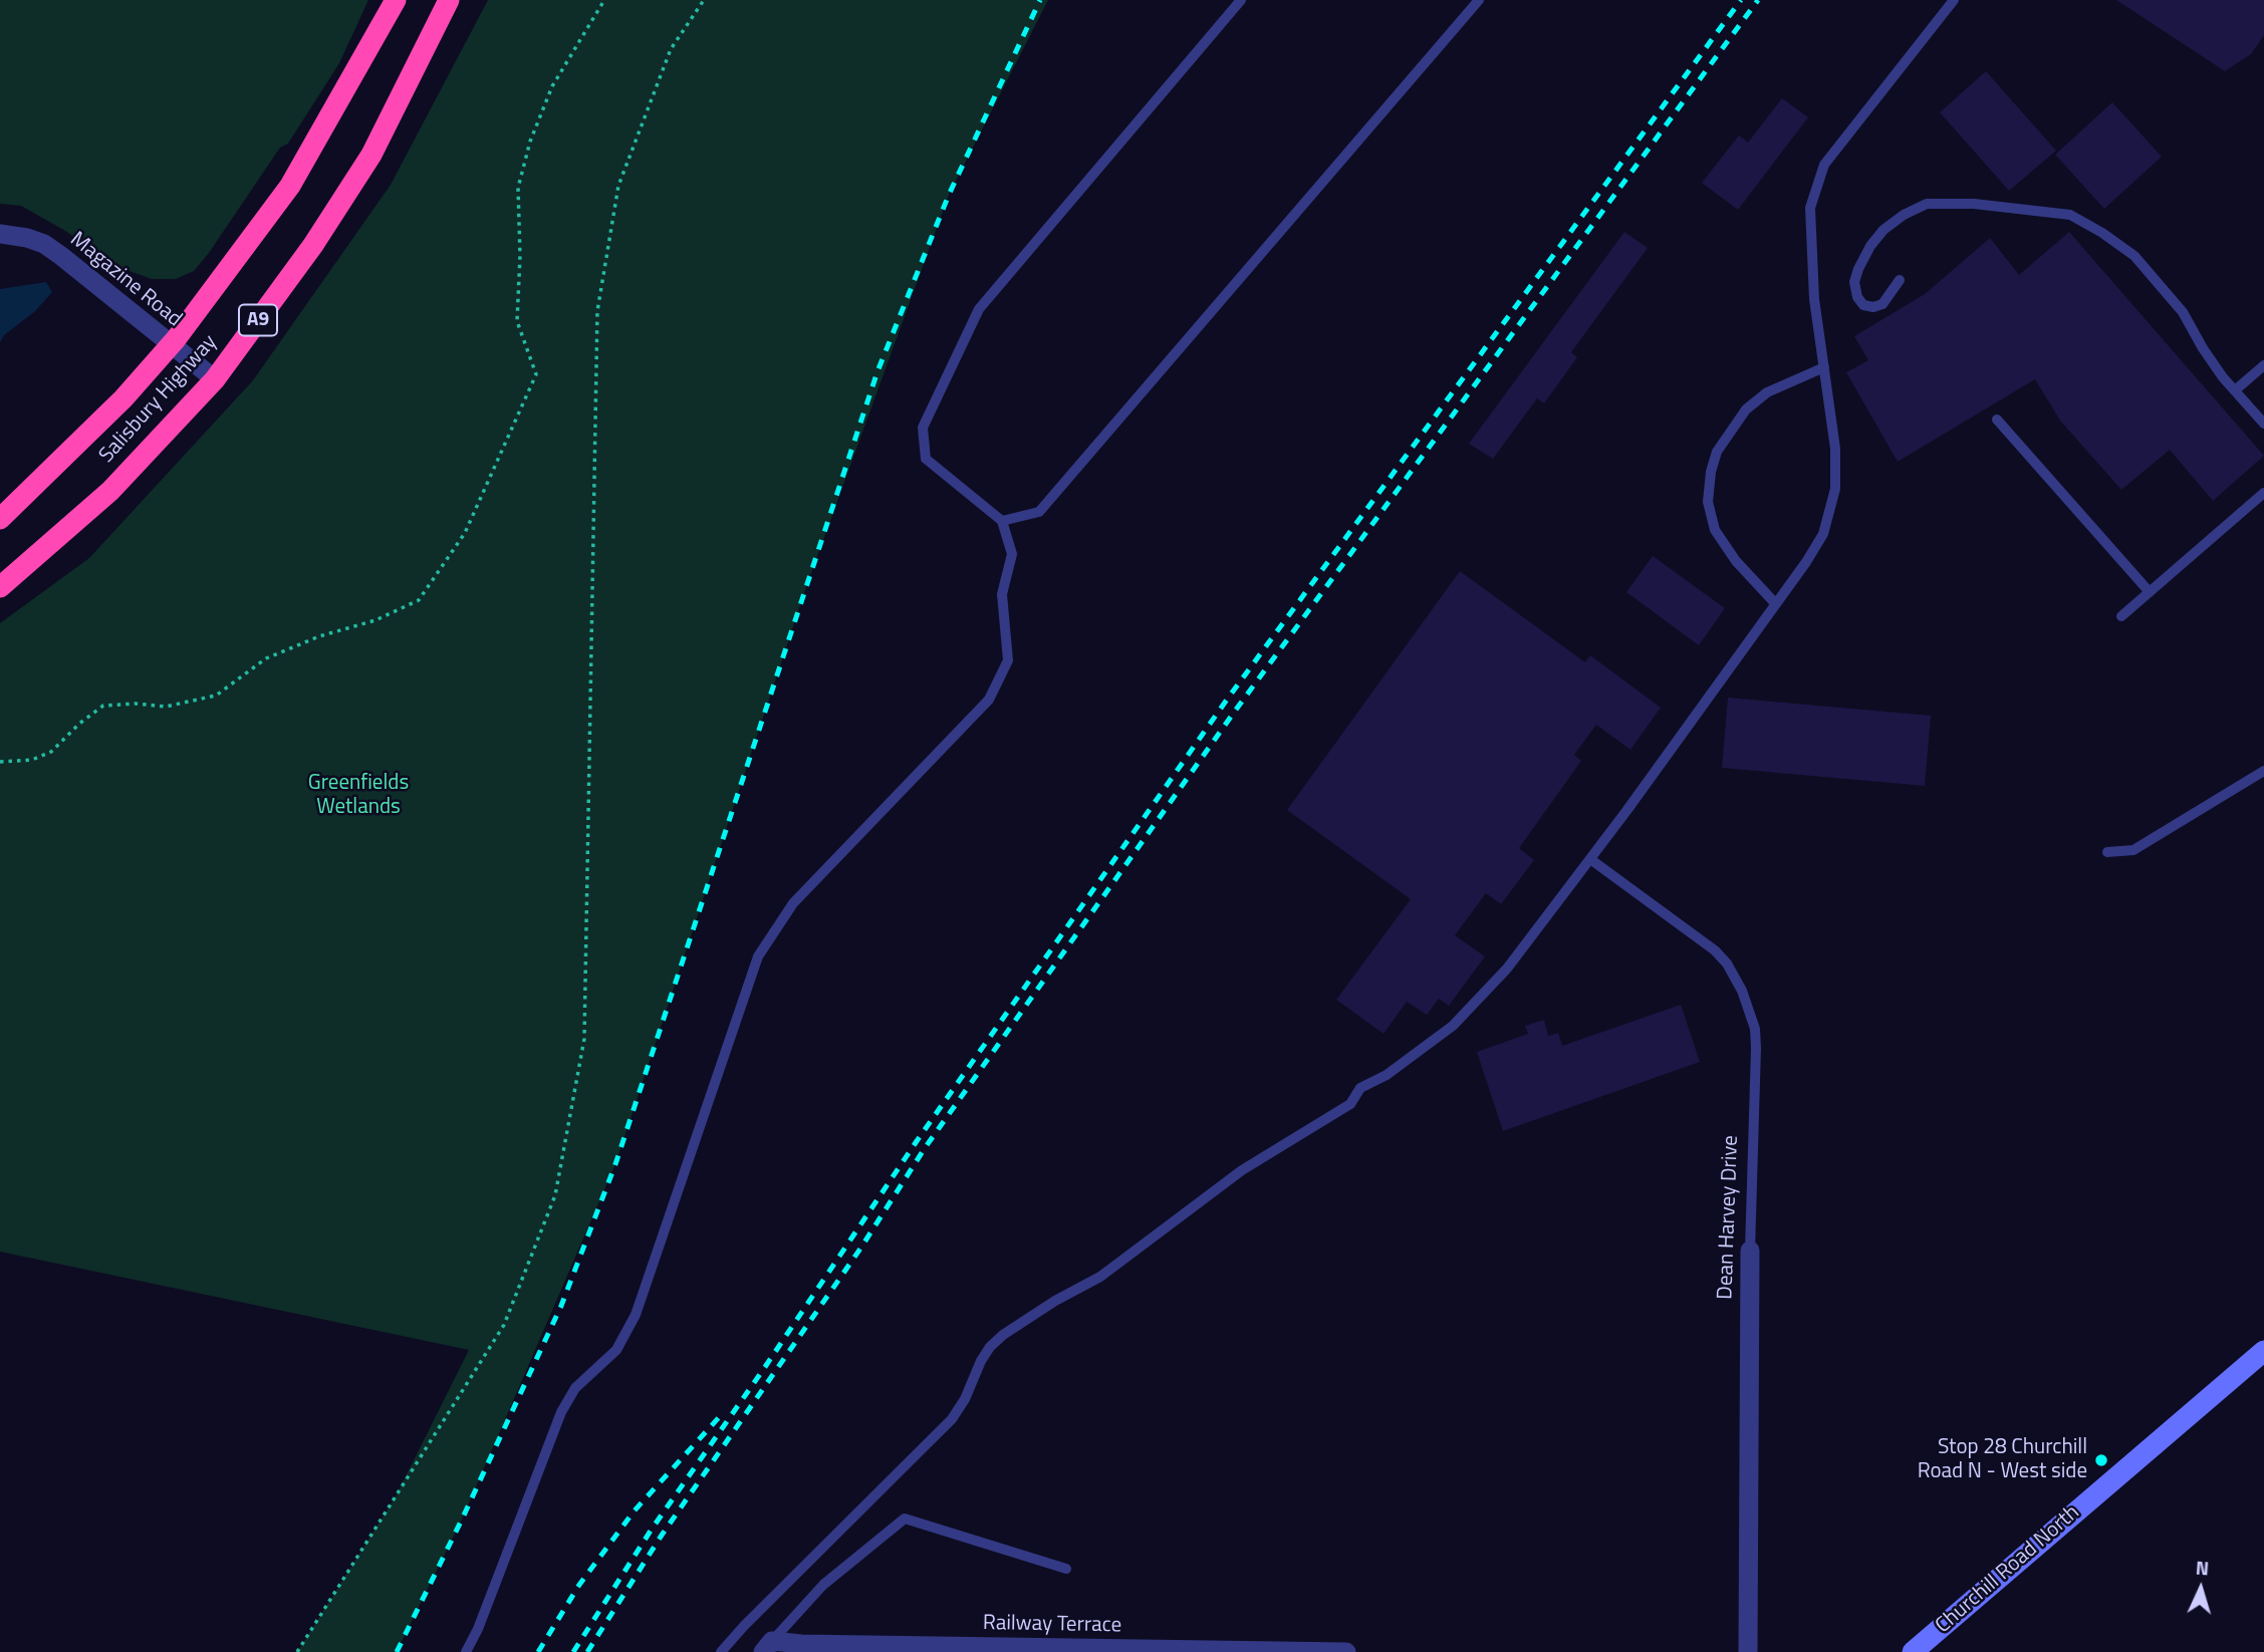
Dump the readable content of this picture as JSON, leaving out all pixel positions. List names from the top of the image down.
{
  "streets": {
    "highway": ["A9", "Salisbury Highway"],
    "street": [
      "Magazine Road",
      "Dean Harvey Drive",
      "Churchill Road North",
      "Railway Terrace"
    ]
  },
  "crossings": [
    ["Magazine Road", "Salisbury Highway"]
  ],
  "parks": ["Greenfields Wetlands"],
  "places": ["Stop 28 Churchill Road N - West side"],
  "north": "top"
}
